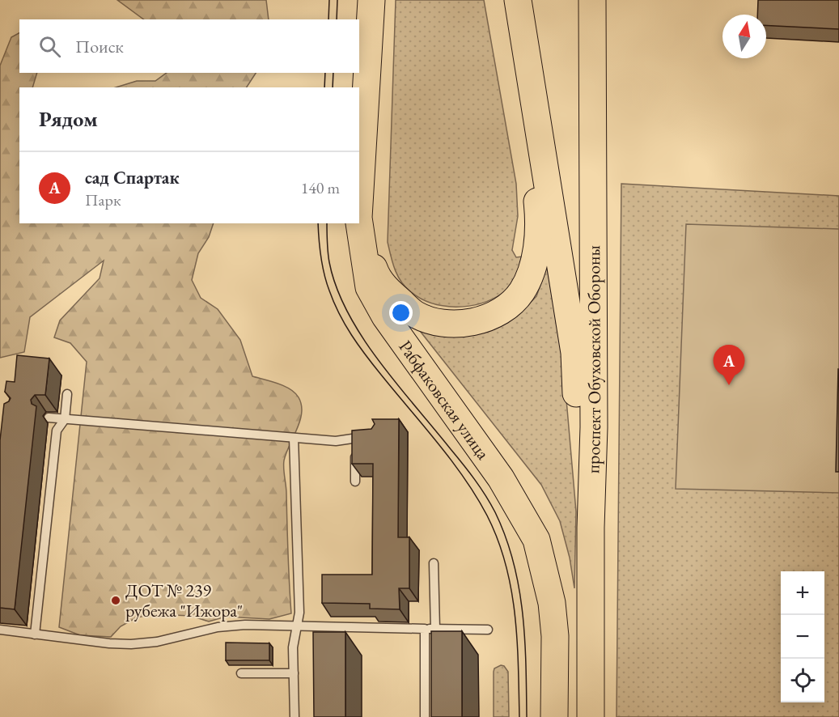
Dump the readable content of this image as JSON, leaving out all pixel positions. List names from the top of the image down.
{
  "streets": {
    "main road": ["проспект Обуховской Обороны", "Рабфаковская улица"]
  },
  "places": ["ДОТ № 239 рубежа \"Ижора\""],
  "north": "top",
  "page": {
    "search": "Поиск",
    "heading": "Рядом",
    "list": [
      {
        "mark": "A",
        "name": "сад Спартак",
        "note": "Парк",
        "value": "140 m"
      }
    ],
    "pins": "A",
    "map_buttons": ["+", "−"]
  }
}
